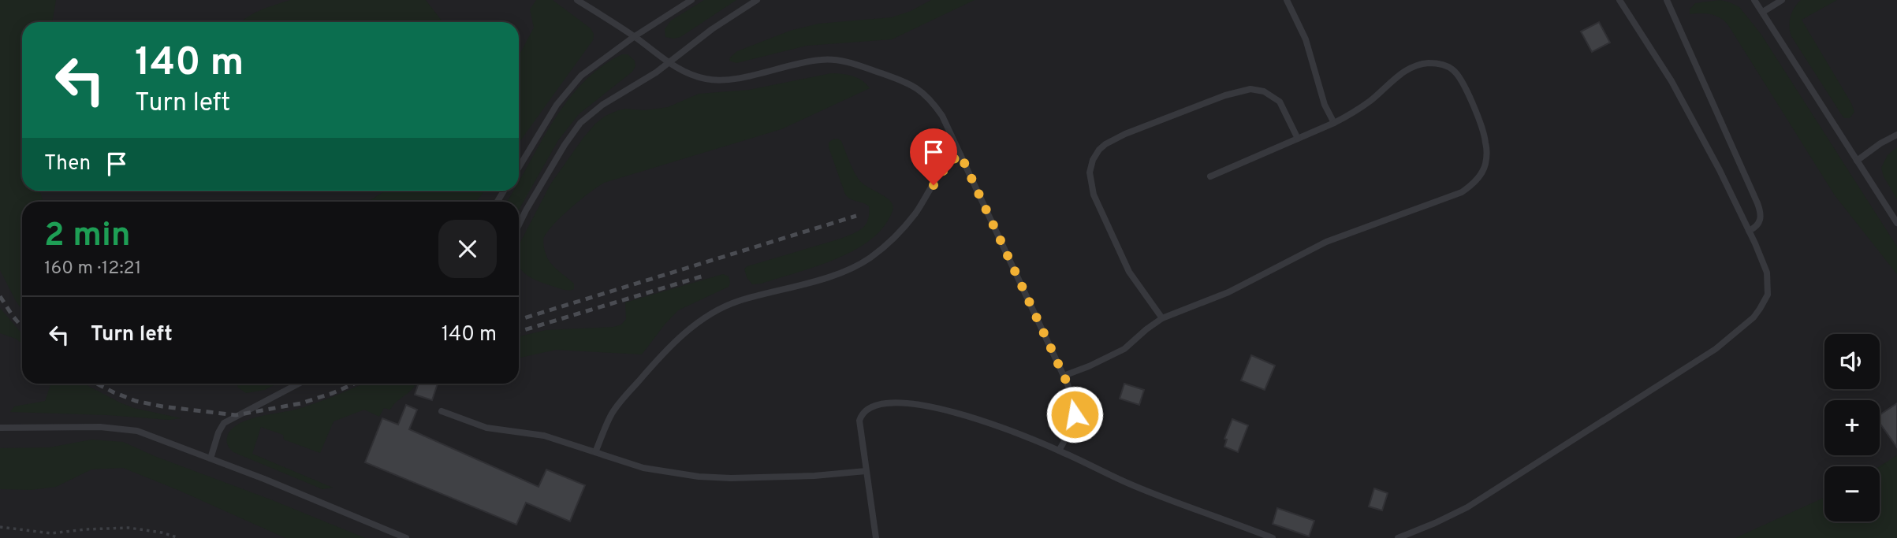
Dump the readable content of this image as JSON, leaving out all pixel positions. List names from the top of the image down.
{
  "page": {
    "turn": ["140 m", "Turn left"],
    "then": "Then",
    "heading": ["2 min", "160 m · 12:21"],
    "list": [
      {
        "name": "Turn left",
        "value": "140 m"
      }
    ],
    "map_buttons": ["+", "−"]
  }
}
